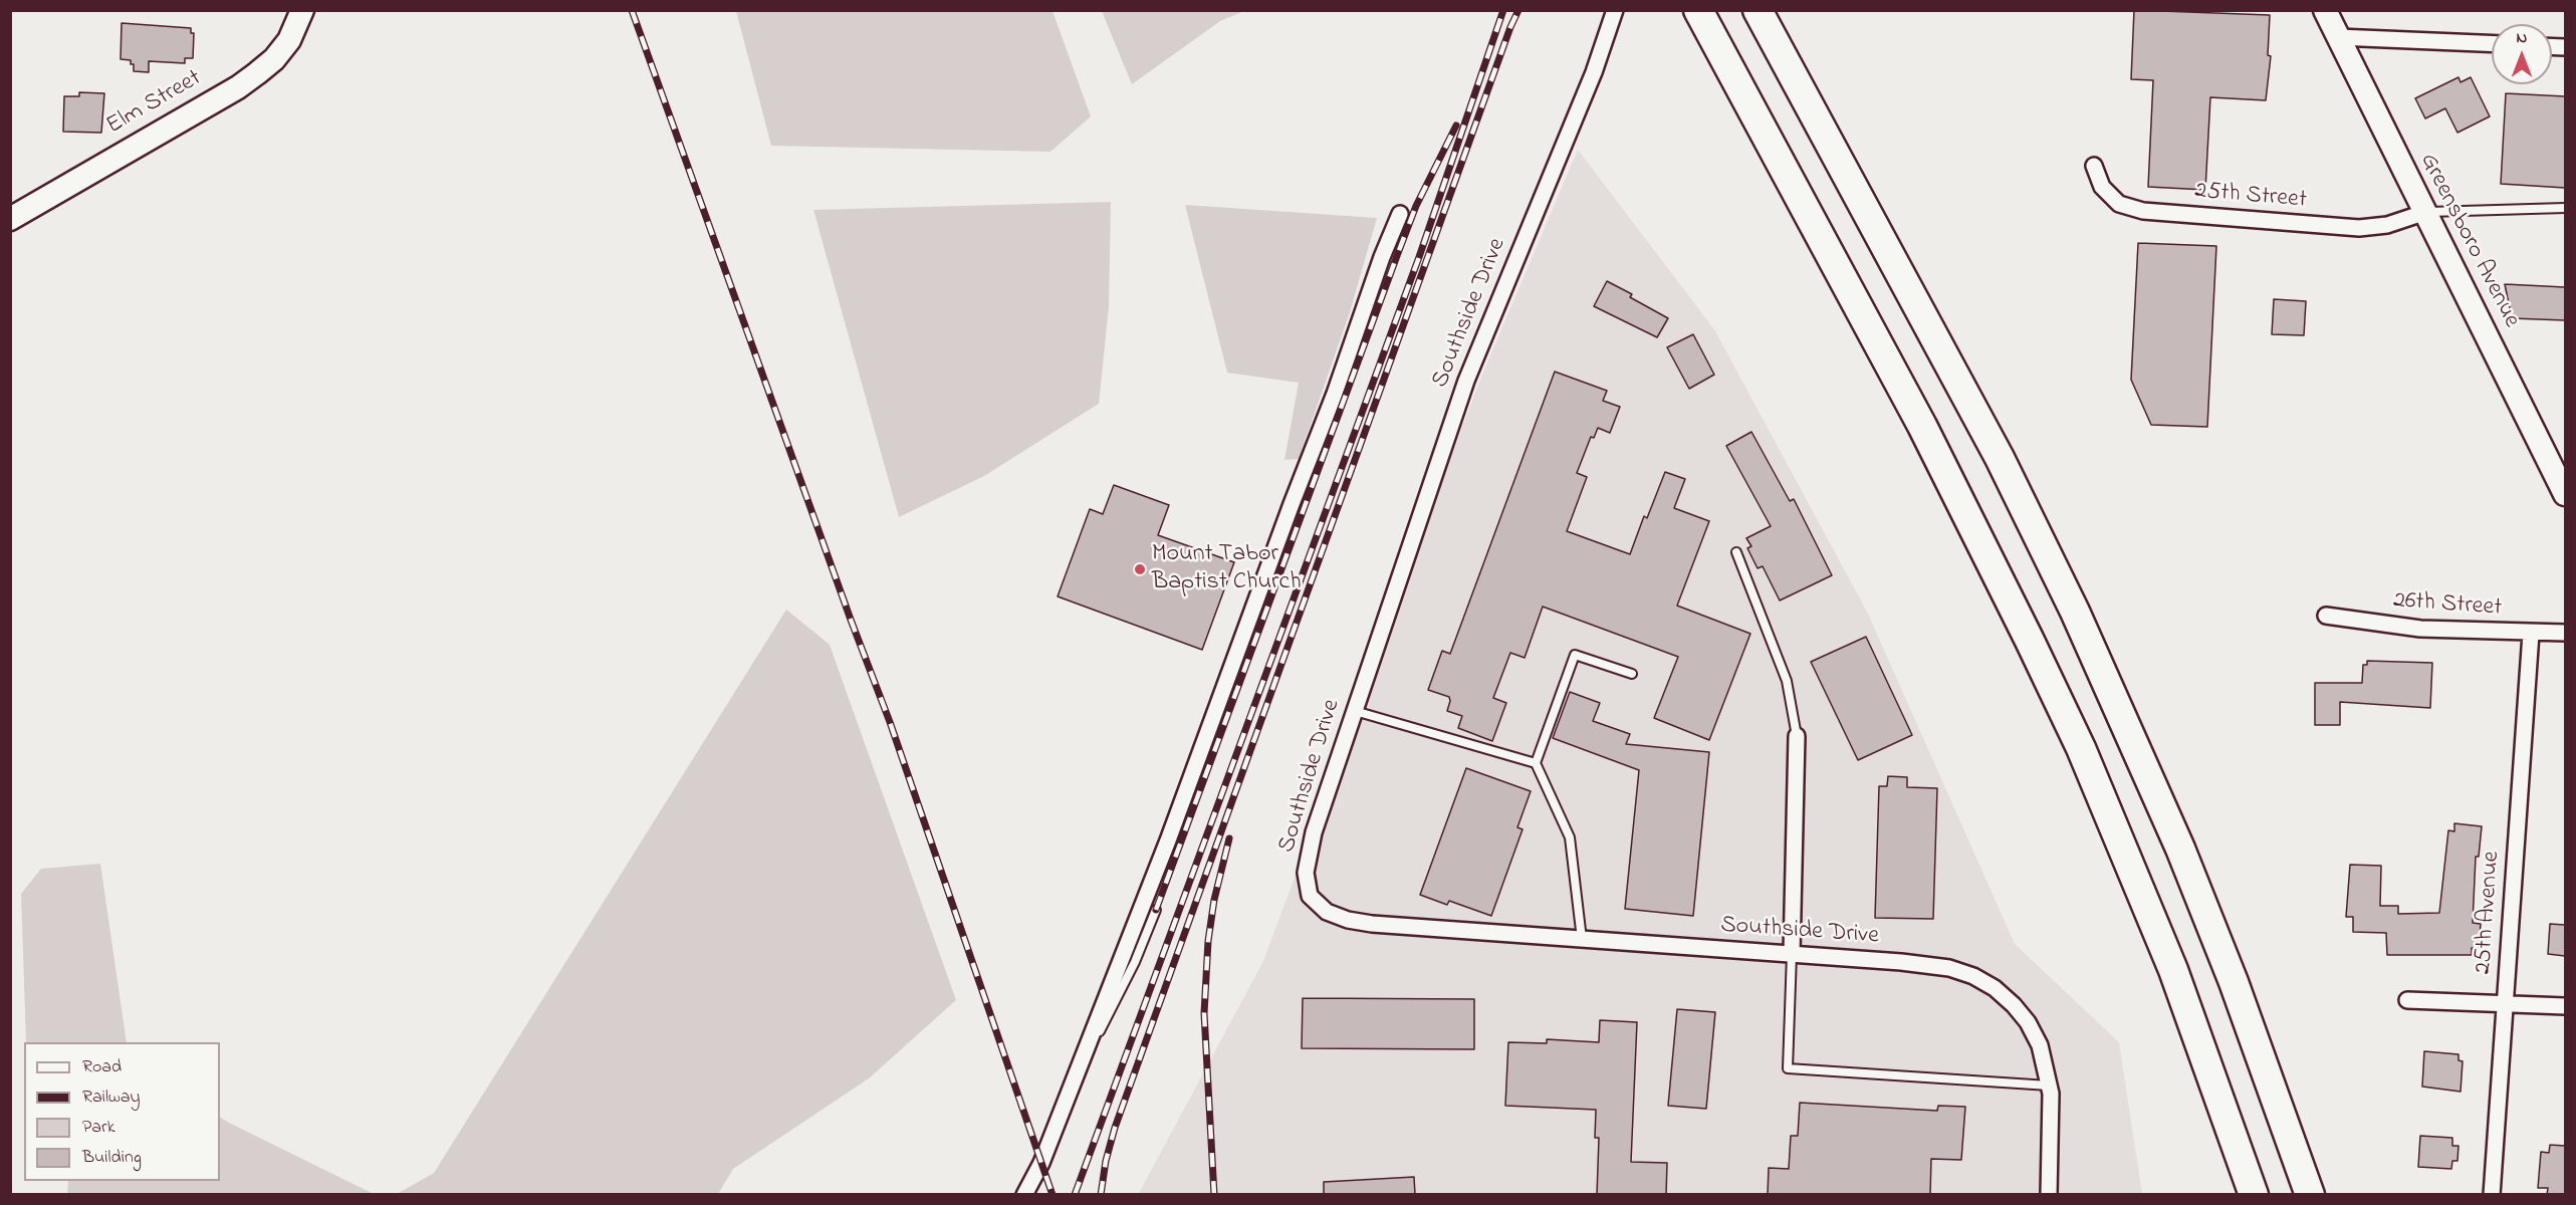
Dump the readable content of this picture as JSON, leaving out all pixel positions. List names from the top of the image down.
{
  "streets": {
    "main road": ["Elm Street", "Greensboro Avenue"],
    "street": [
      "25th Street",
      "Southside Drive",
      "26th Street",
      "25th Avenue"
    ]
  },
  "crossings": [
    ["25th Street", "Greensboro Avenue"],
    ["26th Street", "25th Avenue"]
  ],
  "places": ["Mount Tabor Baptist Church"],
  "legend": [
    "Road",
    "Railway",
    "Park",
    "Building"
  ],
  "north": "top"
}
